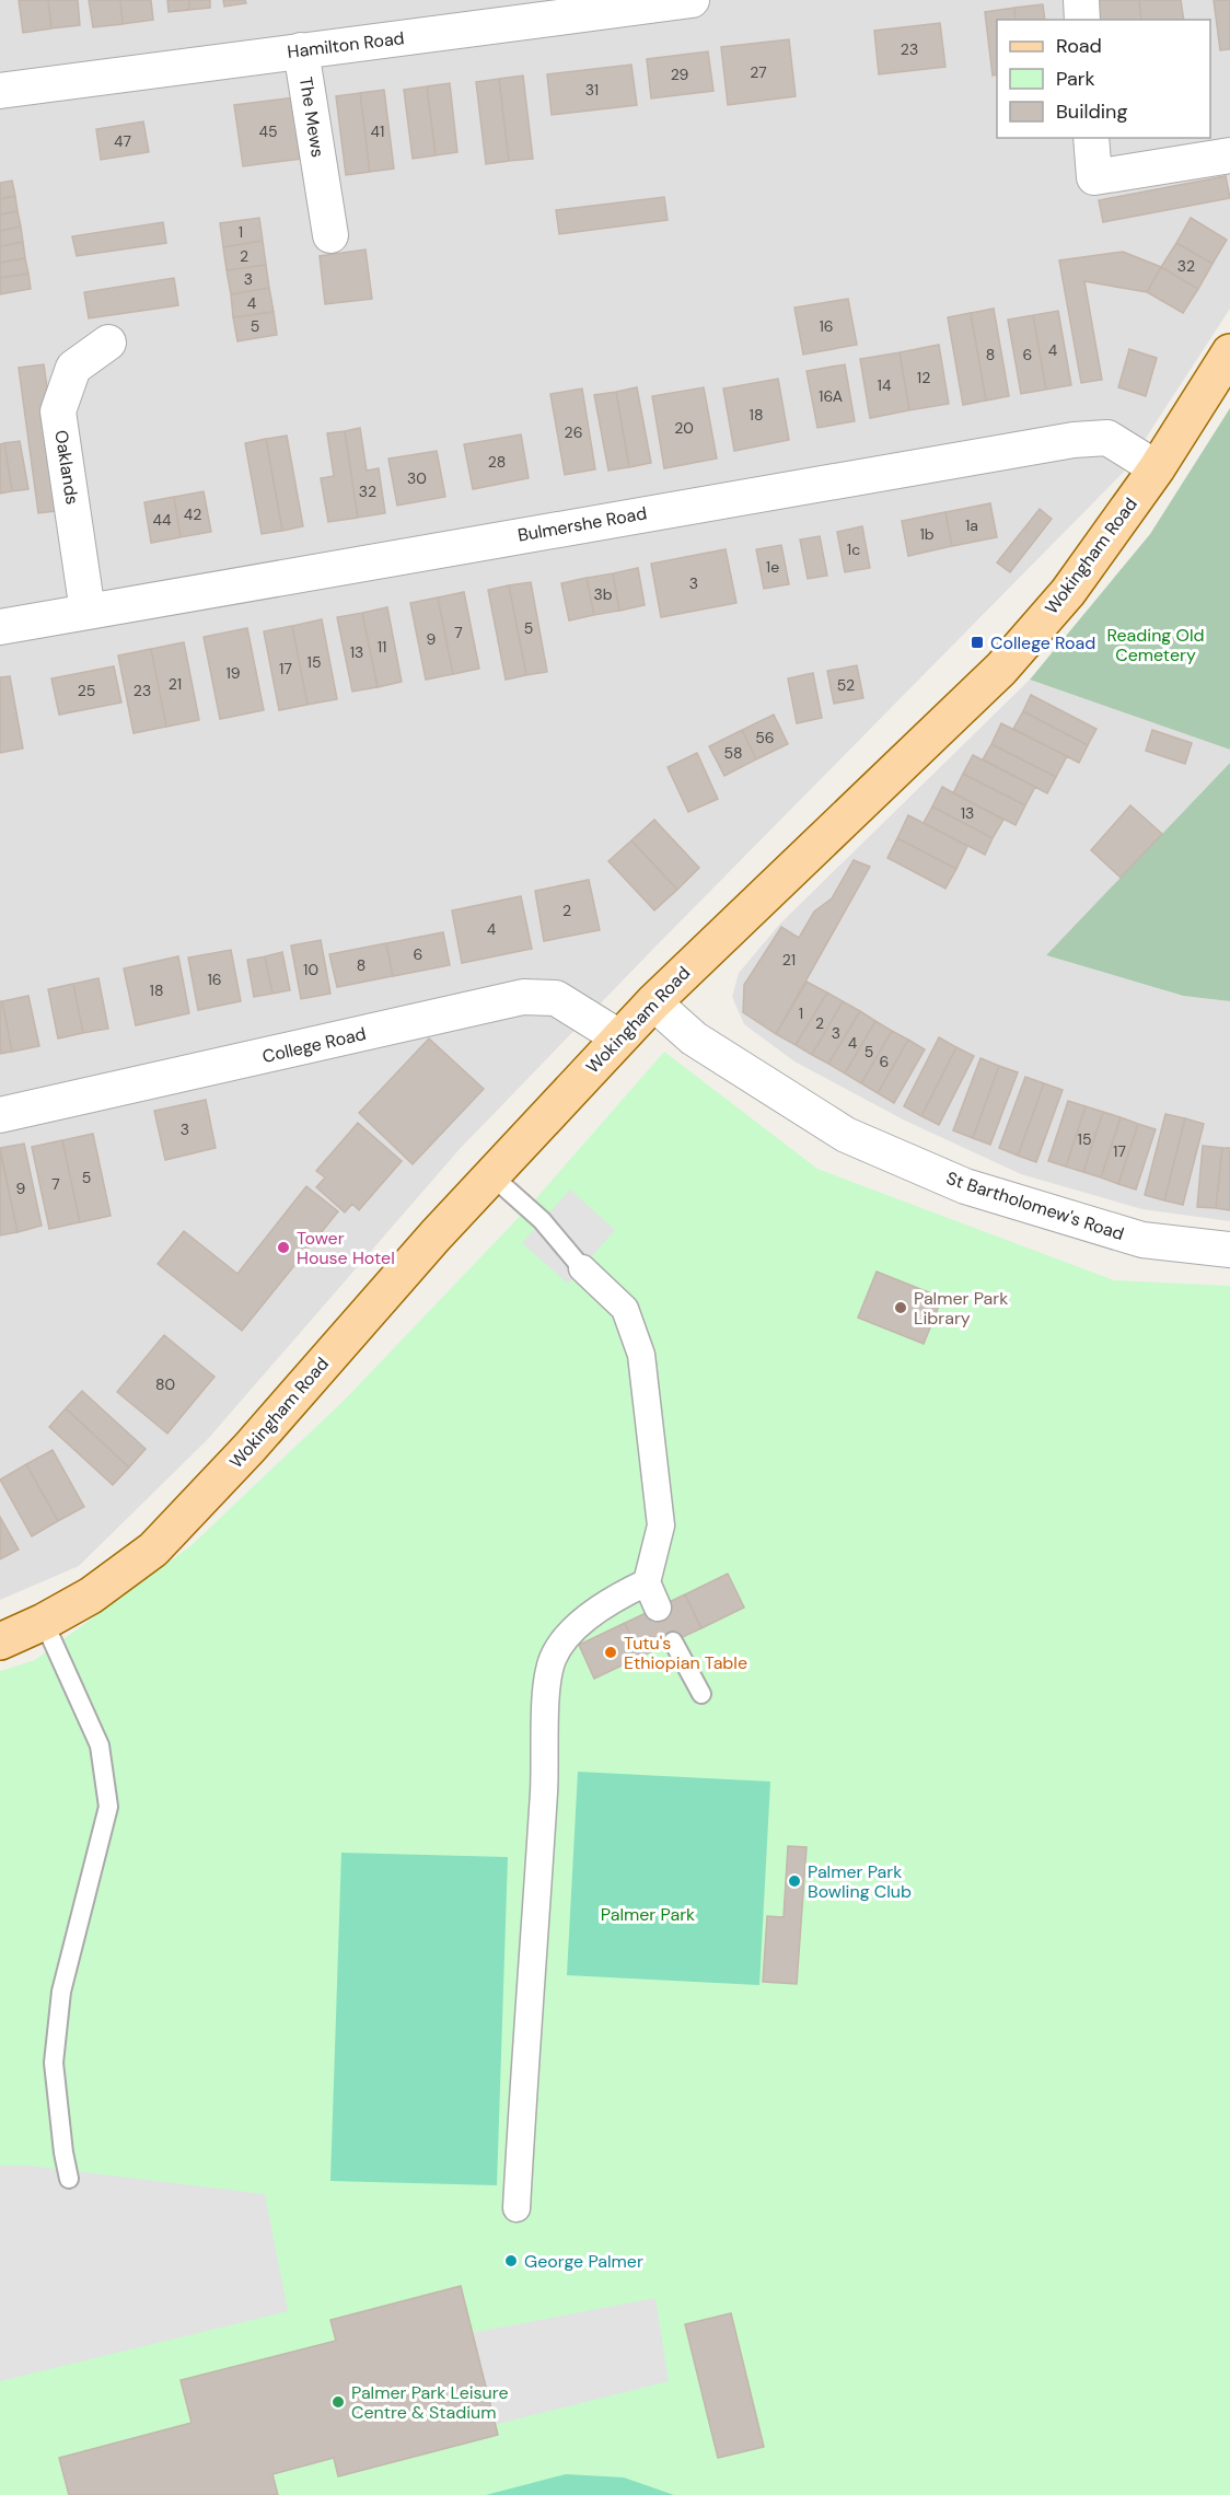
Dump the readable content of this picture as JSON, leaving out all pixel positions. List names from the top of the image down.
{
  "streets": {
    "main road": ["Wokingham Road"],
    "street": [
      "Hamilton Road",
      "The Mews",
      "Oaklands",
      "Bulmershe Road",
      "College Road",
      "St Bartholomew's Road"
    ]
  },
  "crossings": [
    ["Hamilton Road", "The Mews"],
    ["Oaklands", "Bulmershe Road"],
    ["Bulmershe Road", "Wokingham Road"],
    ["Wokingham Road", "College Road"],
    ["Wokingham Road", "St Bartholomew's Road"]
  ],
  "parks": ["Reading Old Cemetery", "Palmer Park"],
  "places": {
    "transit": ["College Road"],
    "other": [
      "Tower House Hotel",
      "Palmer Park Library",
      "Tutu's Ethiopian Table",
      "Palmer Park Bowling Club",
      "George Palmer",
      "Palmer Park Leisure Centre & Stadium"
    ]
  },
  "house_numbers": [
    "23",
    "27",
    "29",
    "31",
    "45",
    "41",
    "47",
    "1",
    "2",
    "32",
    "3",
    "4",
    "5",
    "16",
    "4",
    "8",
    "6",
    "12",
    "14",
    "16A",
    "18",
    "20",
    "26",
    "28",
    "30",
    "32",
    "42",
    "44",
    "1a",
    "1b",
    "1c",
    "1e",
    "3",
    "3b",
    "5",
    "7",
    "9",
    "11",
    "13",
    "15",
    "17",
    "19",
    "21",
    "52",
    "25",
    "23",
    "56",
    "58",
    "13",
    "2",
    "4",
    "6",
    "21",
    "8",
    "10",
    "16",
    "18",
    "1",
    "2",
    "3",
    "4",
    "5",
    "6",
    "3",
    "15",
    "17",
    "5",
    "7",
    "9",
    "80"
  ],
  "legend": ["Road", "Park", "Building"]
}
